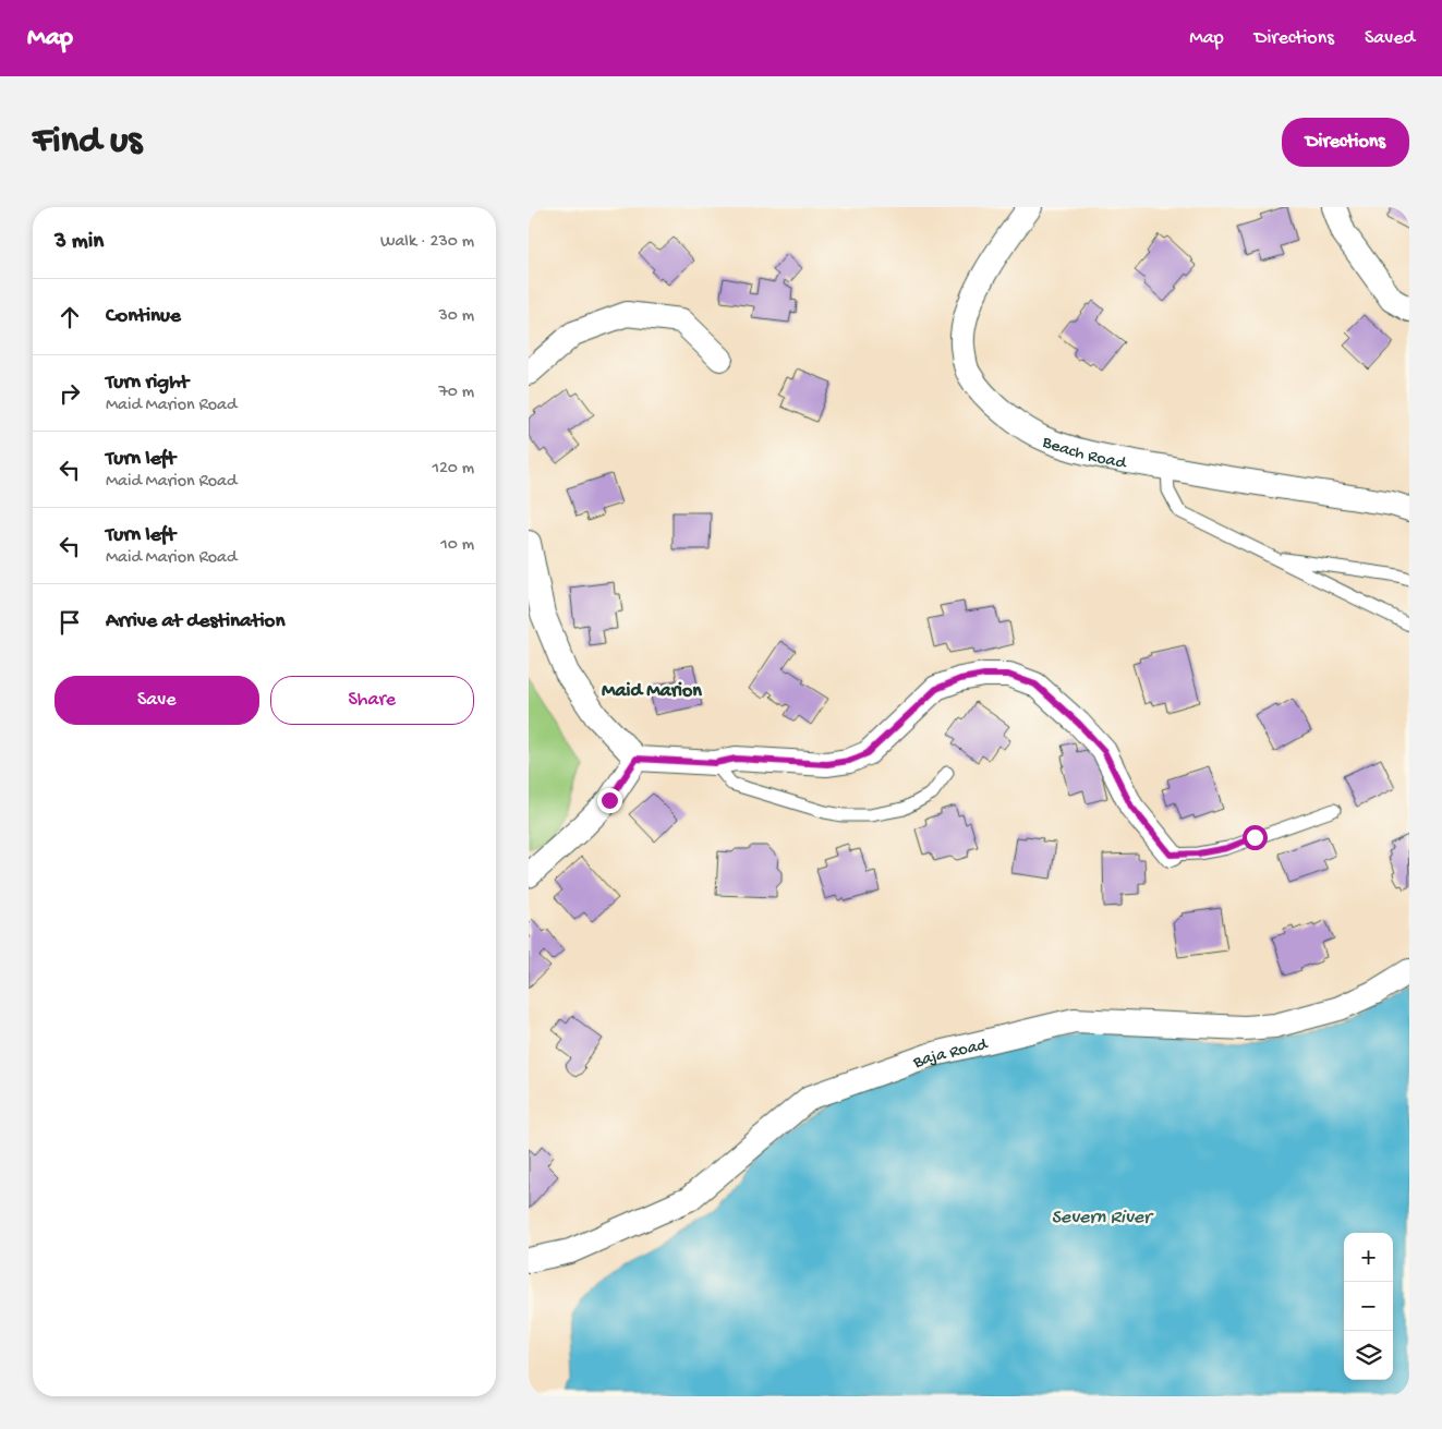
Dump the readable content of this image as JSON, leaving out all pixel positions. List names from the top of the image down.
{
  "streets": {
    "street": ["Beach Road", "Baja Road"]
  },
  "districts": ["Maid Marion"],
  "water": ["Severn River"],
  "page": {
    "header": "Map",
    "nav": ["Map", "Directions", "Saved"],
    "buttons": [
      "Directions",
      ["Save", "Share"]
    ],
    "title": "Find us",
    "heading": ["3 min", "Walk · 230 m"],
    "list": [
      ["Continue", "30 m"],
      ["Turn right", "Maid Marion Road", "70 m"],
      ["Turn left", "Maid Marion Road", "120 m"],
      ["Turn left", "Maid Marion Road", "10 m"],
      "Arrive at destination"
    ],
    "map_buttons": ["+", "−"]
  }
}
